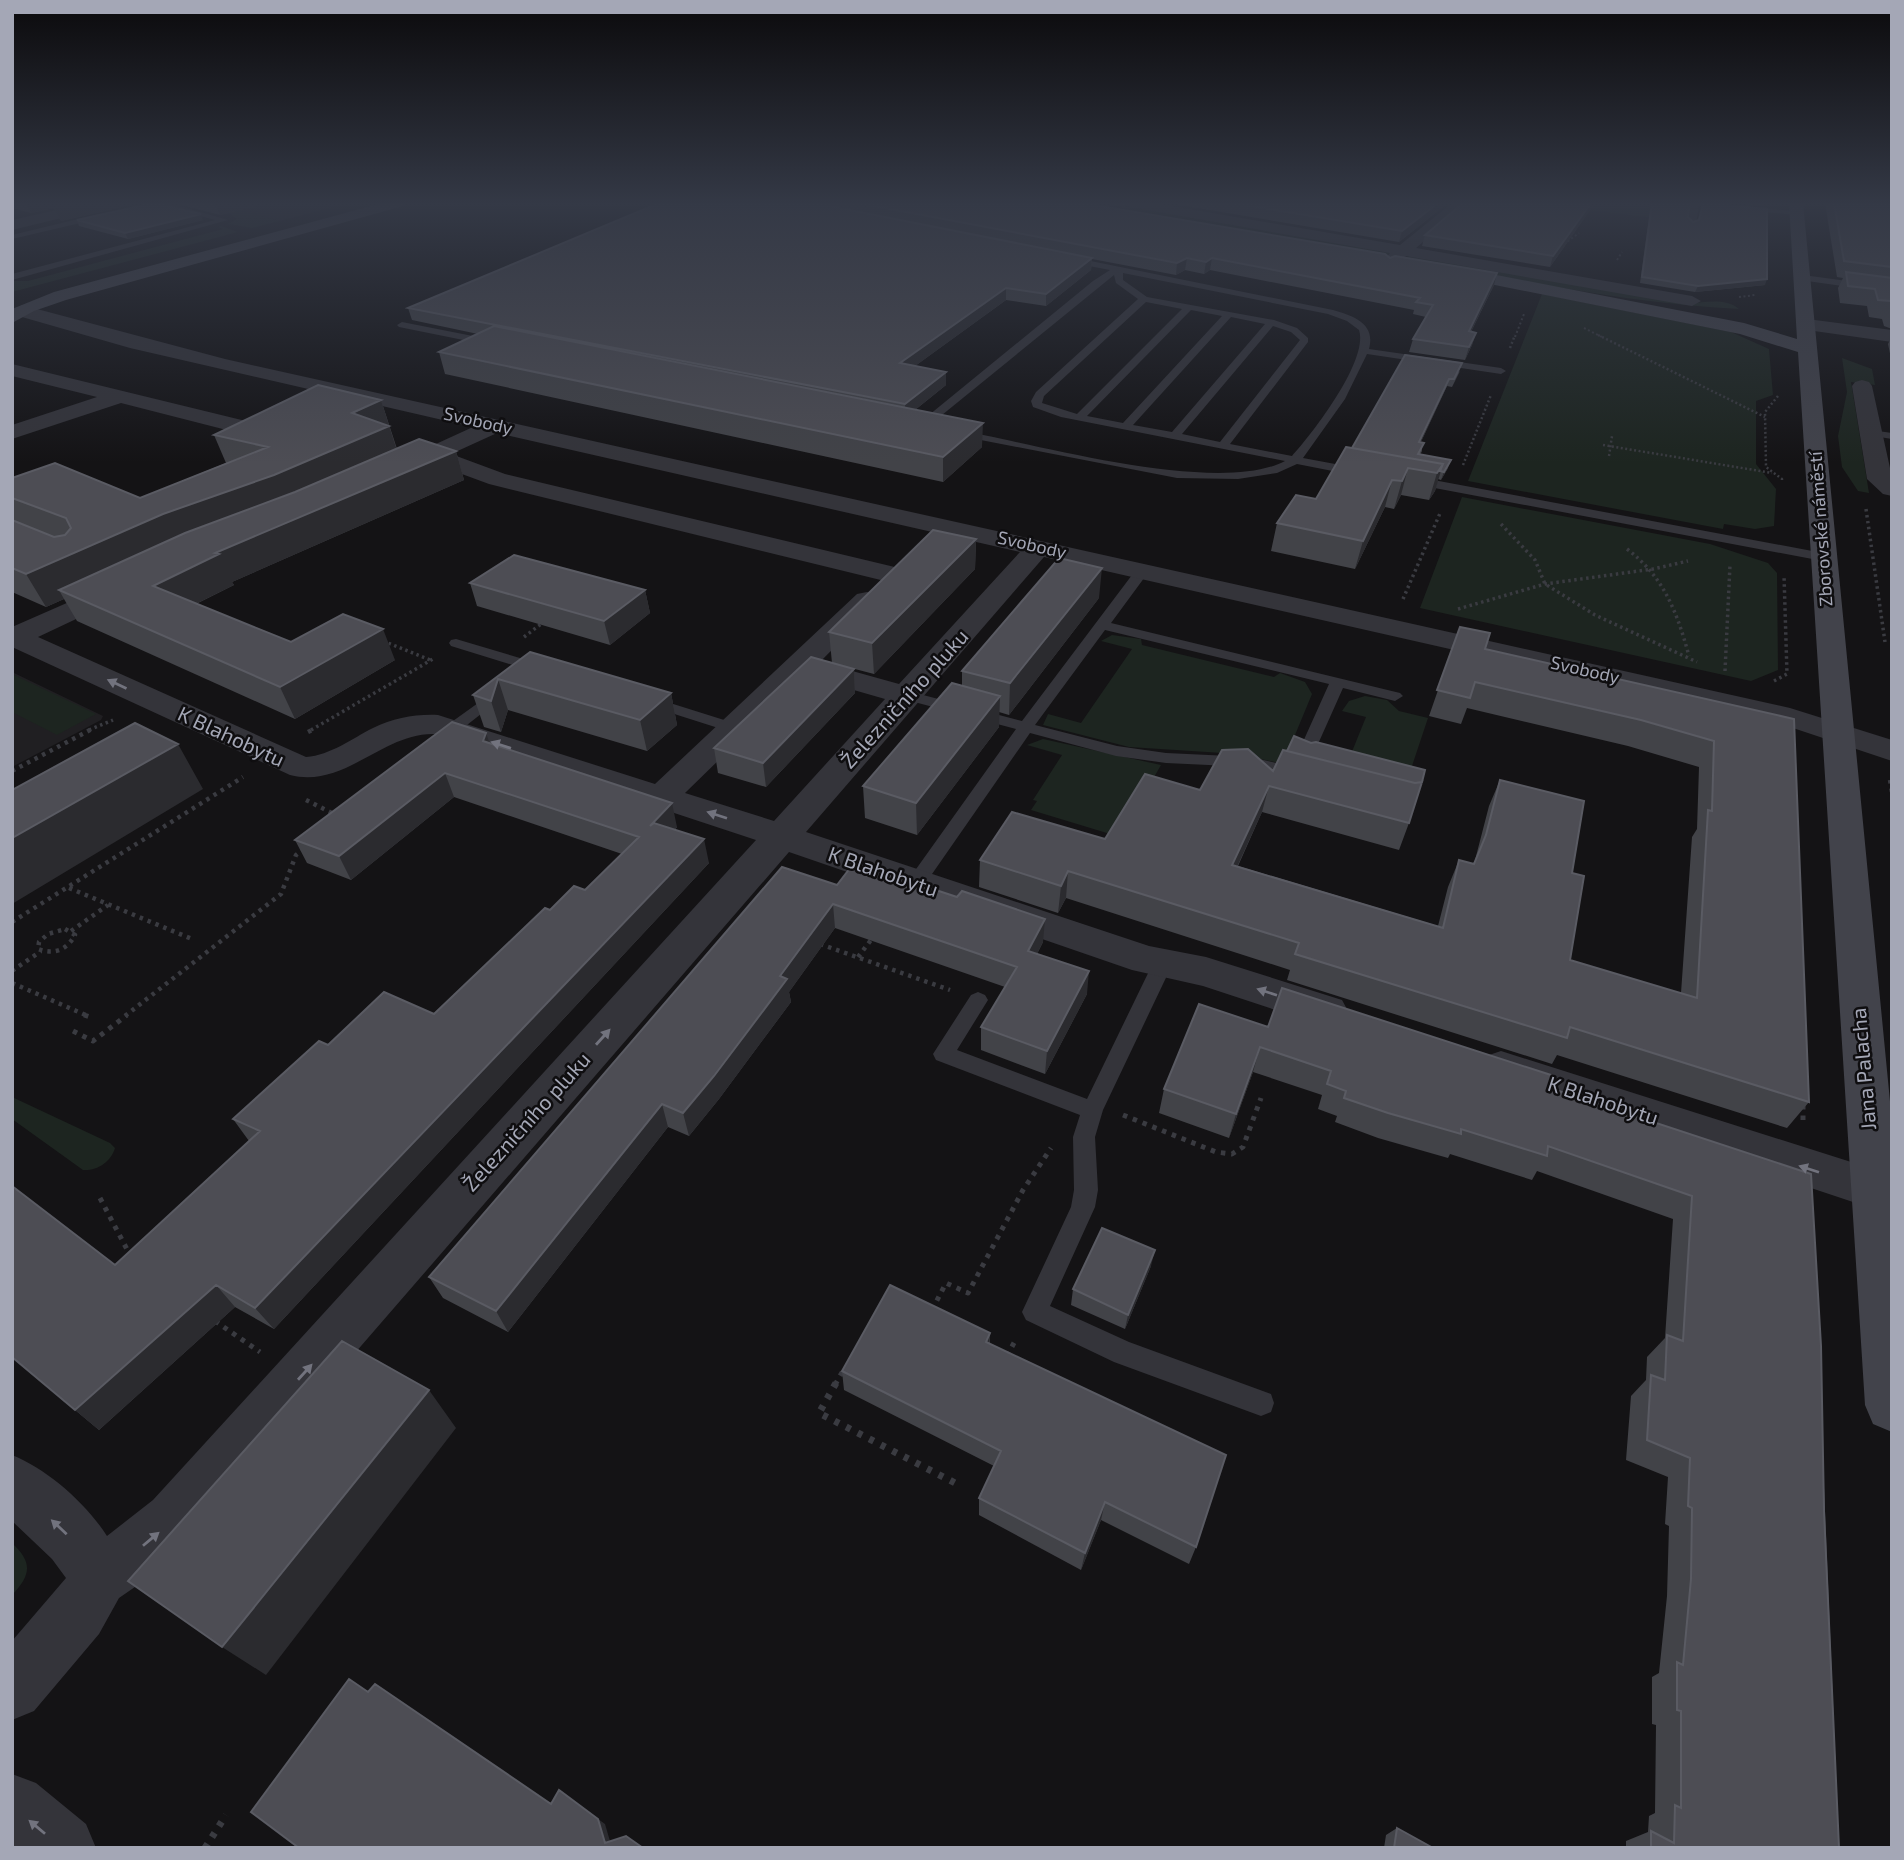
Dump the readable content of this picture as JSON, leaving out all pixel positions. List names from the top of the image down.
{
  "streets": {
    "street": [
      "Svobody",
      "Zborovské náměstí",
      "Železničního pluku",
      "K Blahobytu",
      "Jana Palacha"
    ]
  },
  "crossings": [
    ["Svobody", "Zborovské náměstí"],
    ["Svobody", "Železničního pluku"],
    ["Svobody", "Jana Palacha"],
    ["Zborovské náměstí", "Jana Palacha"],
    ["Železničního pluku", "K Blahobytu"],
    ["K Blahobytu", "Jana Palacha"]
  ],
  "one_way": ["Železničního pluku"]
}
